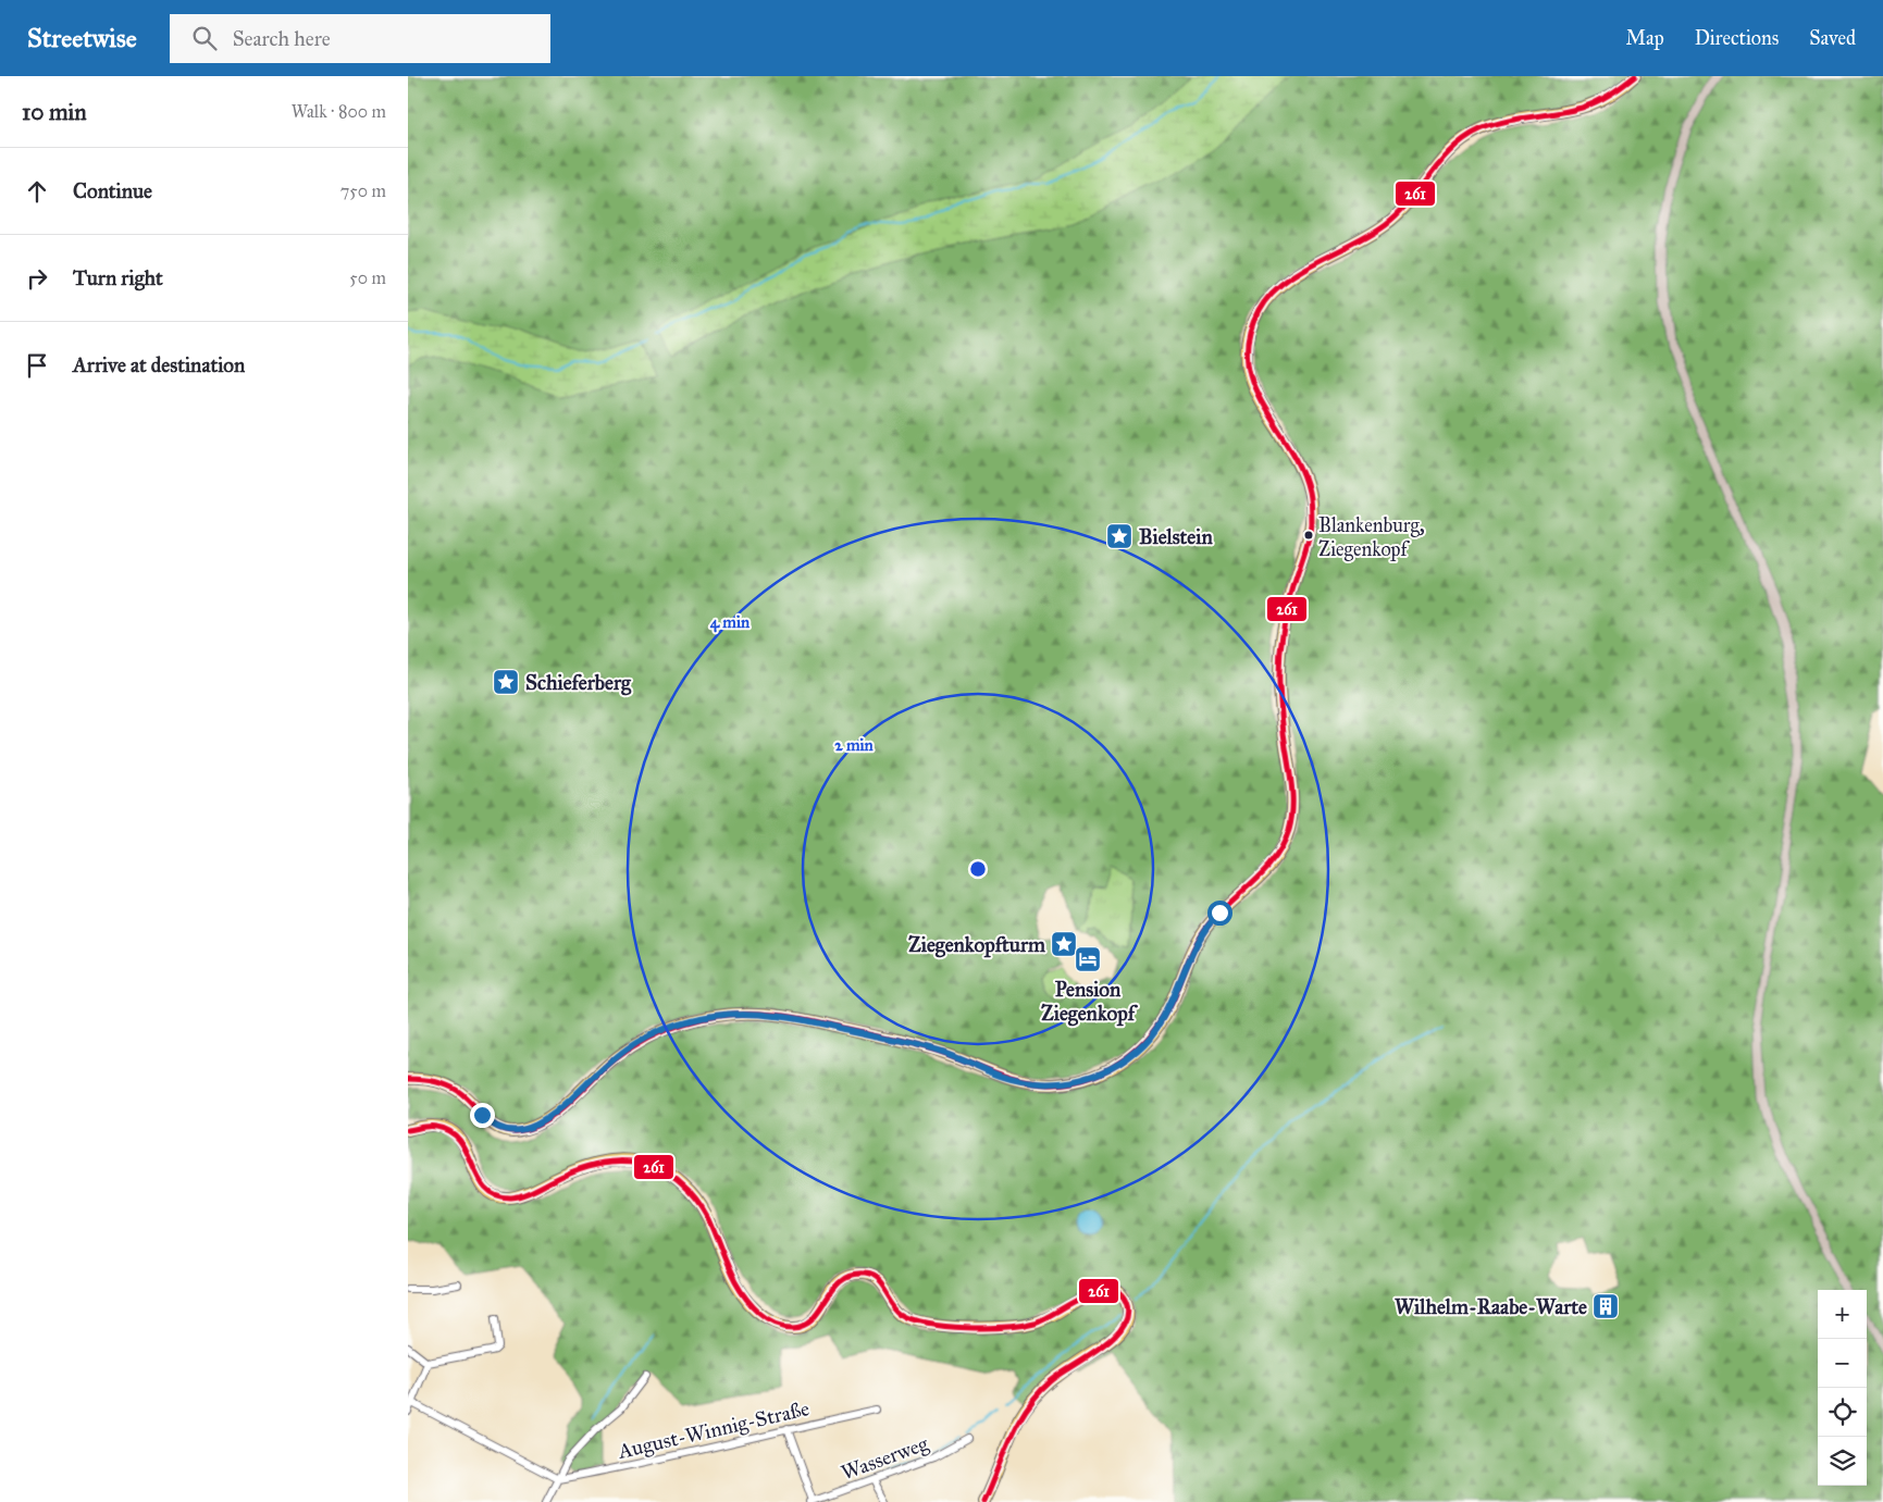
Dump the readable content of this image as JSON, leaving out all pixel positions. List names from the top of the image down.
{
  "streets": {
    "street": ["August-Winnig-Straße", "Wasserweg"]
  },
  "places": {
    "other": ["Blankenburg, Ziegenkopf"],
    "place": ["Bielstein", "Schieferberg", "Ziegenkopfturm"],
    "hotel": ["Pension Ziegenkopf"],
    "building": ["Wilhelm-Raabe-Warte"]
  },
  "lines": ["transit line 261"],
  "page": {
    "header": "Streetwise",
    "search": "Search here",
    "nav": ["Map", "Directions", "Saved"],
    "heading": ["10 min", "Walk · 800 m"],
    "list": [
      ["Continue", "750 m"],
      ["Turn right", "50 m"],
      "Arrive at destination"
    ],
    "map_buttons": ["+", "−"]
  },
  "rings": ["4 min", "2 min"]
}
